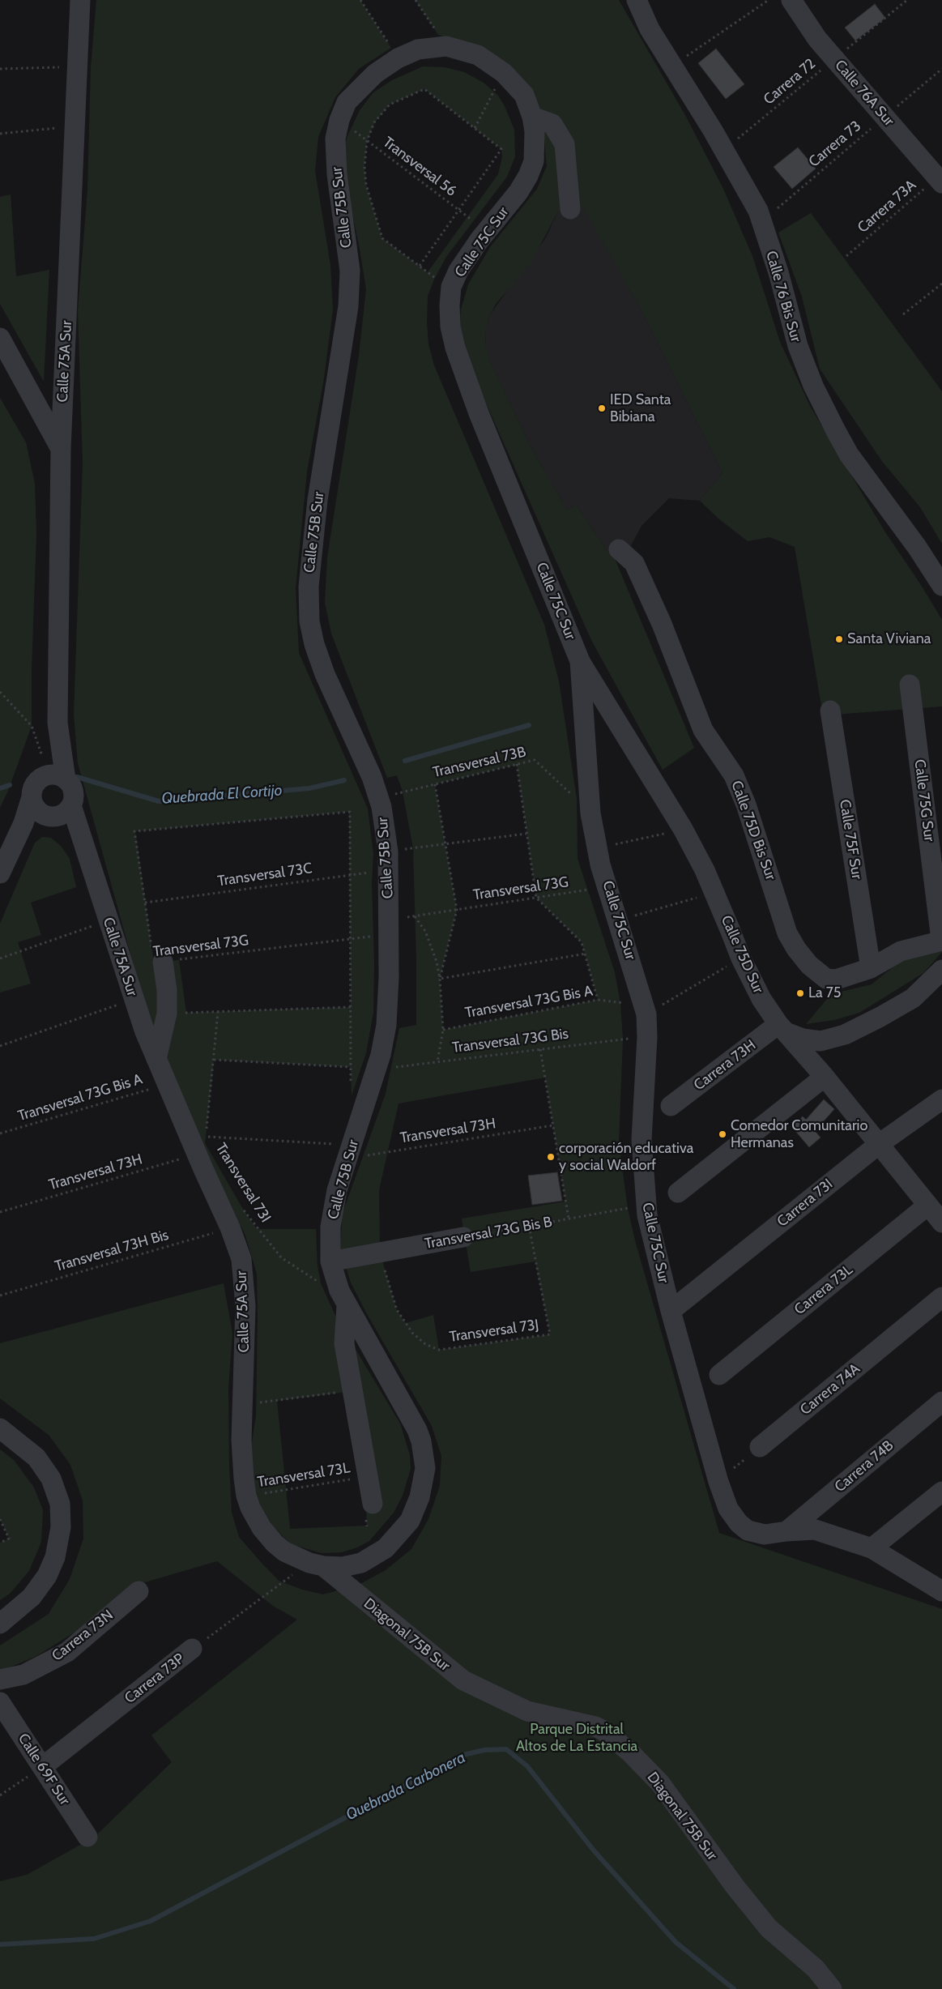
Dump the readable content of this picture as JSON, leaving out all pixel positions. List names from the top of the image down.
{
  "streets": {
    "street": [
      "Calle 76A Sur",
      "Calle 75B Sur",
      "Calle 75C Sur",
      "Calle 76 Bis Sur",
      "Calle 75A Sur",
      "Calle 75G Sur",
      "Calle 75D Bis Sur",
      "Calle 75F Sur",
      "Calle 75D Sur",
      "Carrera 73H",
      "Carrera 73I",
      "Transversal 73G Bis B",
      "Carrera 73L",
      "Carrera 74A",
      "Carrera 74B",
      "Diagonal 75B Sur",
      "Carrera 73N",
      "Carrera 73P",
      "Calle 69F Sur"
    ],
    "path": [
      "Carrera 72",
      "Carrera 73",
      "Transversal 56",
      "Carrera 73A",
      "Transversal 73B",
      "Transversal 73C",
      "Transversal 73G",
      "Transversal 73G Bis A",
      "Transversal 73G Bis",
      "Transversal 73H",
      "Transversal 73I",
      "Transversal 73H Bis",
      "Transversal 73J",
      "Transversal 73L"
    ]
  },
  "crossings": [
    ["Carrera 72", "Calle 76A Sur"],
    ["Carrera 72", "Calle 76 Bis Sur"],
    ["Calle 76A Sur", "Carrera 73"],
    ["Calle 76A Sur", "Carrera 73A"],
    ["Carrera 73", "Calle 76 Bis Sur"],
    ["Transversal 56", "Calle 75B Sur"],
    ["Transversal 56", "Calle 75C Sur"],
    ["Calle 75B Sur", "Calle 75A Sur"],
    ["Calle 75B Sur", "Transversal 73B"],
    ["Calle 75B Sur", "Transversal 73C"],
    ["Calle 75B Sur", "Transversal 73G"],
    ["Calle 75B Sur", "Transversal 73G Bis"],
    ["Calle 75B Sur", "Transversal 73H"],
    ["Calle 75B Sur", "Transversal 73I"],
    ["Calle 75B Sur", "Transversal 73G Bis B"],
    ["Calle 75B Sur", "Diagonal 75B Sur"],
    ["Calle 75B Sur", "Carrera 73P"],
    ["Calle 75C Sur", "Transversal 73B"],
    ["Calle 75C Sur", "Transversal 73G"],
    ["Calle 75C Sur", "Calle 75D Sur"],
    ["Calle 75C Sur", "Transversal 73G Bis A"],
    ["Calle 75C Sur", "Transversal 73G Bis"],
    ["Calle 75C Sur", "Carrera 73I"],
    ["Calle 75C Sur", "Transversal 73G Bis B"],
    ["Calle 75C Sur", "Carrera 74B"],
    ["Calle 75A Sur", "Transversal 73G Bis A"],
    ["Calle 75A Sur", "Transversal 73H"],
    ["Calle 75A Sur", "Transversal 73H Bis"],
    ["Calle 75A Sur", "Transversal 73L"],
    ["Calle 75A Sur", "Diagonal 75B Sur"],
    ["Calle 75A Sur", "Carrera 73P"],
    ["Calle 75D Bis Sur", "Calle 75F Sur"],
    ["Calle 75D Sur", "Carrera 73H"],
    ["Calle 75D Sur", "Carrera 73I"],
    ["Calle 75D Sur", "Carrera 73L"],
    ["Transversal 73G Bis B", "Transversal 73J"],
    ["Diagonal 75B Sur", "Carrera 73P"],
    ["Carrera 73P", "Calle 69F Sur"]
  ],
  "water": ["Quebrada El Cortijo", "Quebrada Carbonera"],
  "parks": ["Parque Distrital Altos de La Estancia"],
  "places": [
    "IED Santa Bibiana",
    "Santa Viviana",
    "La 75",
    "Comedor Comunitario Hermanas",
    "corporación educativa y social Waldorf"
  ]
}
